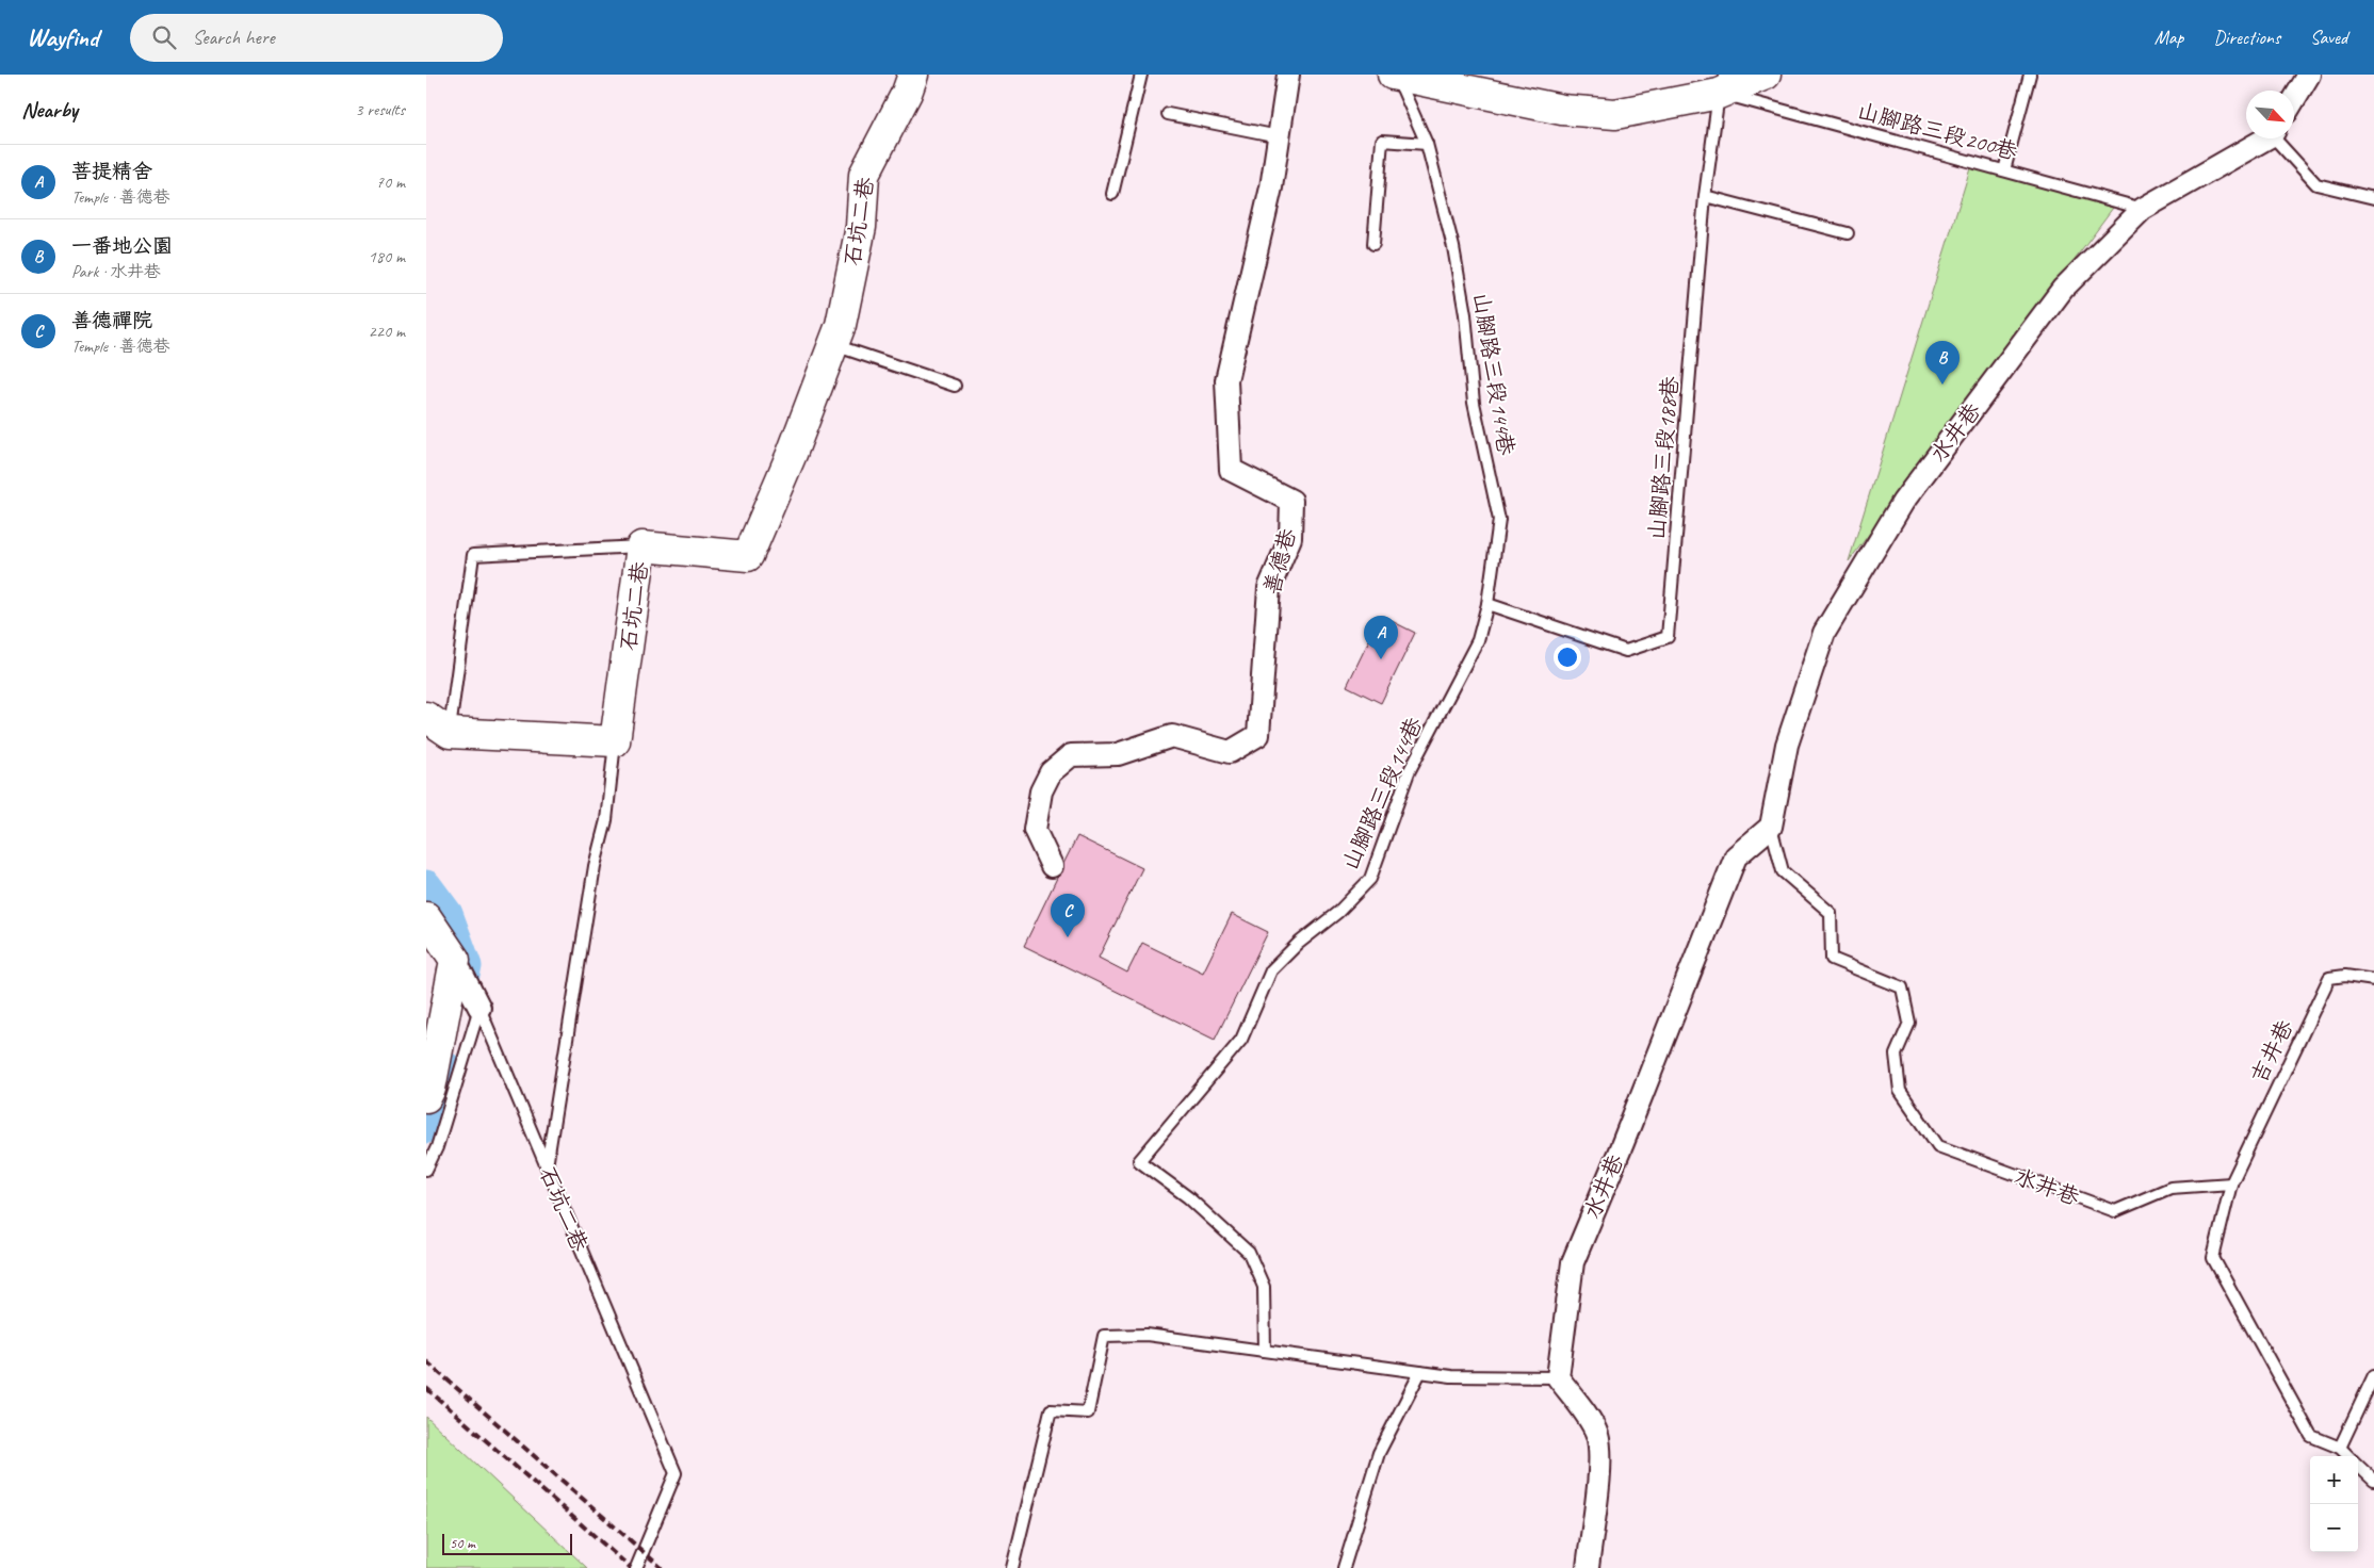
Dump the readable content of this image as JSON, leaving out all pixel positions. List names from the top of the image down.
{
  "streets": {
    "street": ["石坑二巷", "水井巷", "善德巷"],
    "lane": [
      "山腳路三段200巷",
      "山腳路三段144巷",
      "山腳路三段188巷",
      "吉井巷"
    ]
  },
  "crossings": [
    ["山腳路三段200巷", "水井巷"],
    ["山腳路三段200巷", "山腳路三段188巷"],
    ["山腳路三段144巷", "山腳路三段188巷"],
    ["水井巷", "吉井巷"]
  ],
  "scale_bar": "50 m",
  "north": "bottom right",
  "page": {
    "header": "Wayfind",
    "search": "Search here",
    "nav": ["Map", "Directions", "Saved"],
    "heading": ["Nearby", "3 results"],
    "list": [
      {
        "mark": "A",
        "name": "菩提精舍",
        "note": "Temple · 善德巷",
        "value": "70 m"
      },
      {
        "mark": "B",
        "name": "一番地公園",
        "note": "Park · 水井巷",
        "value": "180 m"
      },
      {
        "mark": "C",
        "name": "善德禪院",
        "note": "Temple · 善德巷",
        "value": "220 m"
      }
    ],
    "pins": ["B", "A", "C"],
    "map_buttons": ["+", "−"],
    "scale": "50 m"
  }
}
